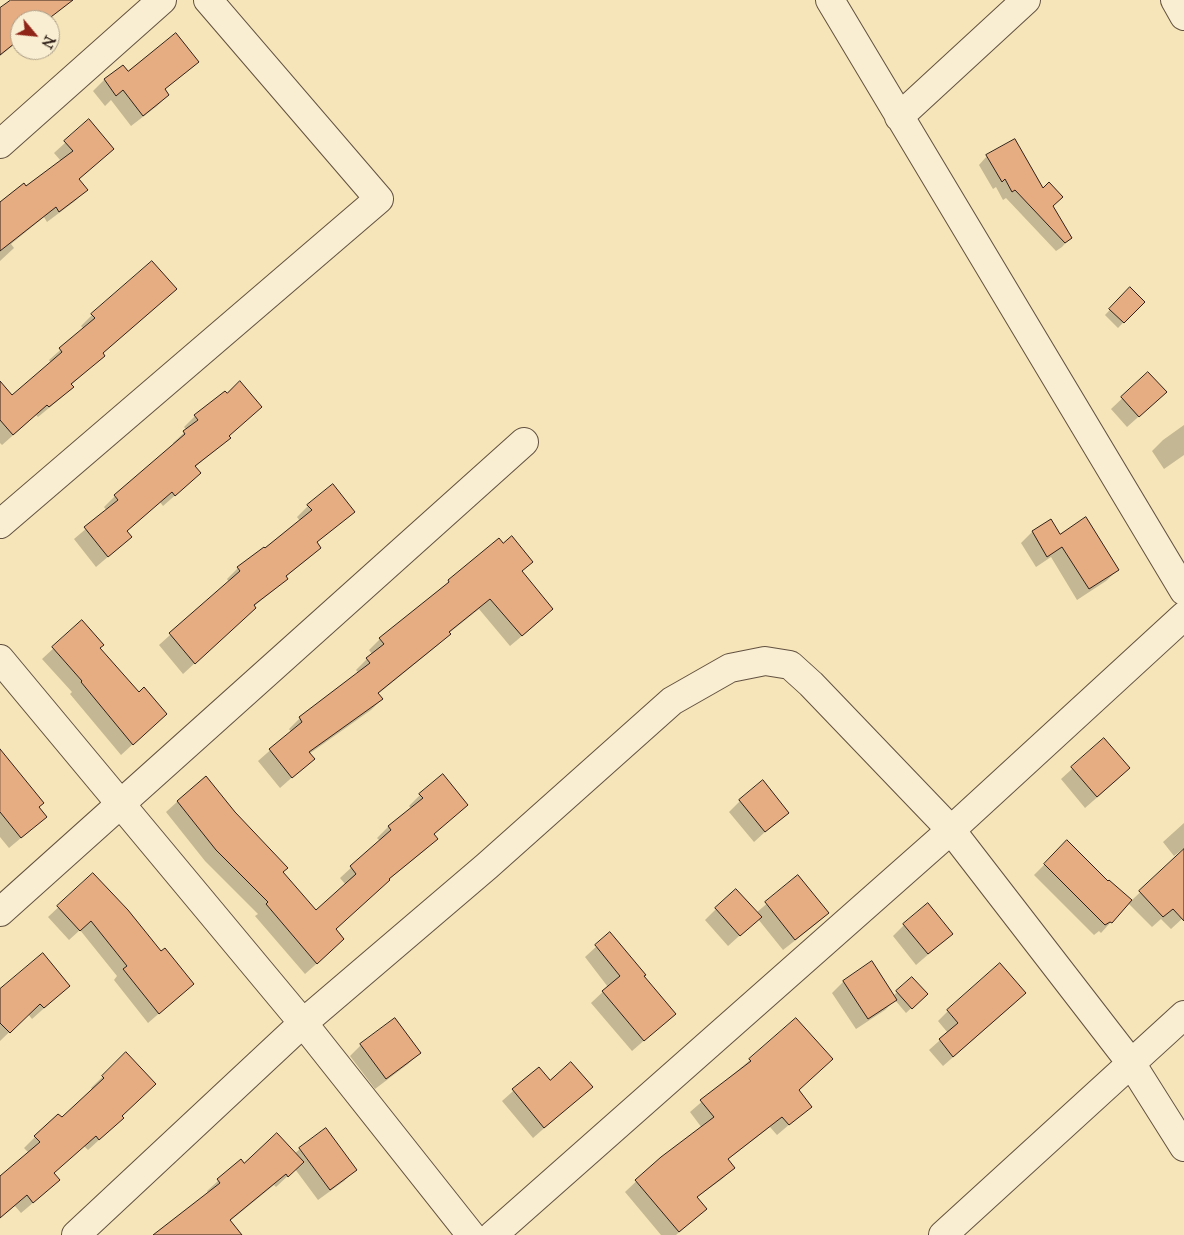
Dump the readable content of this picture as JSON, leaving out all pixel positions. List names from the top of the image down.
{
  "north": "bottom right"
}
